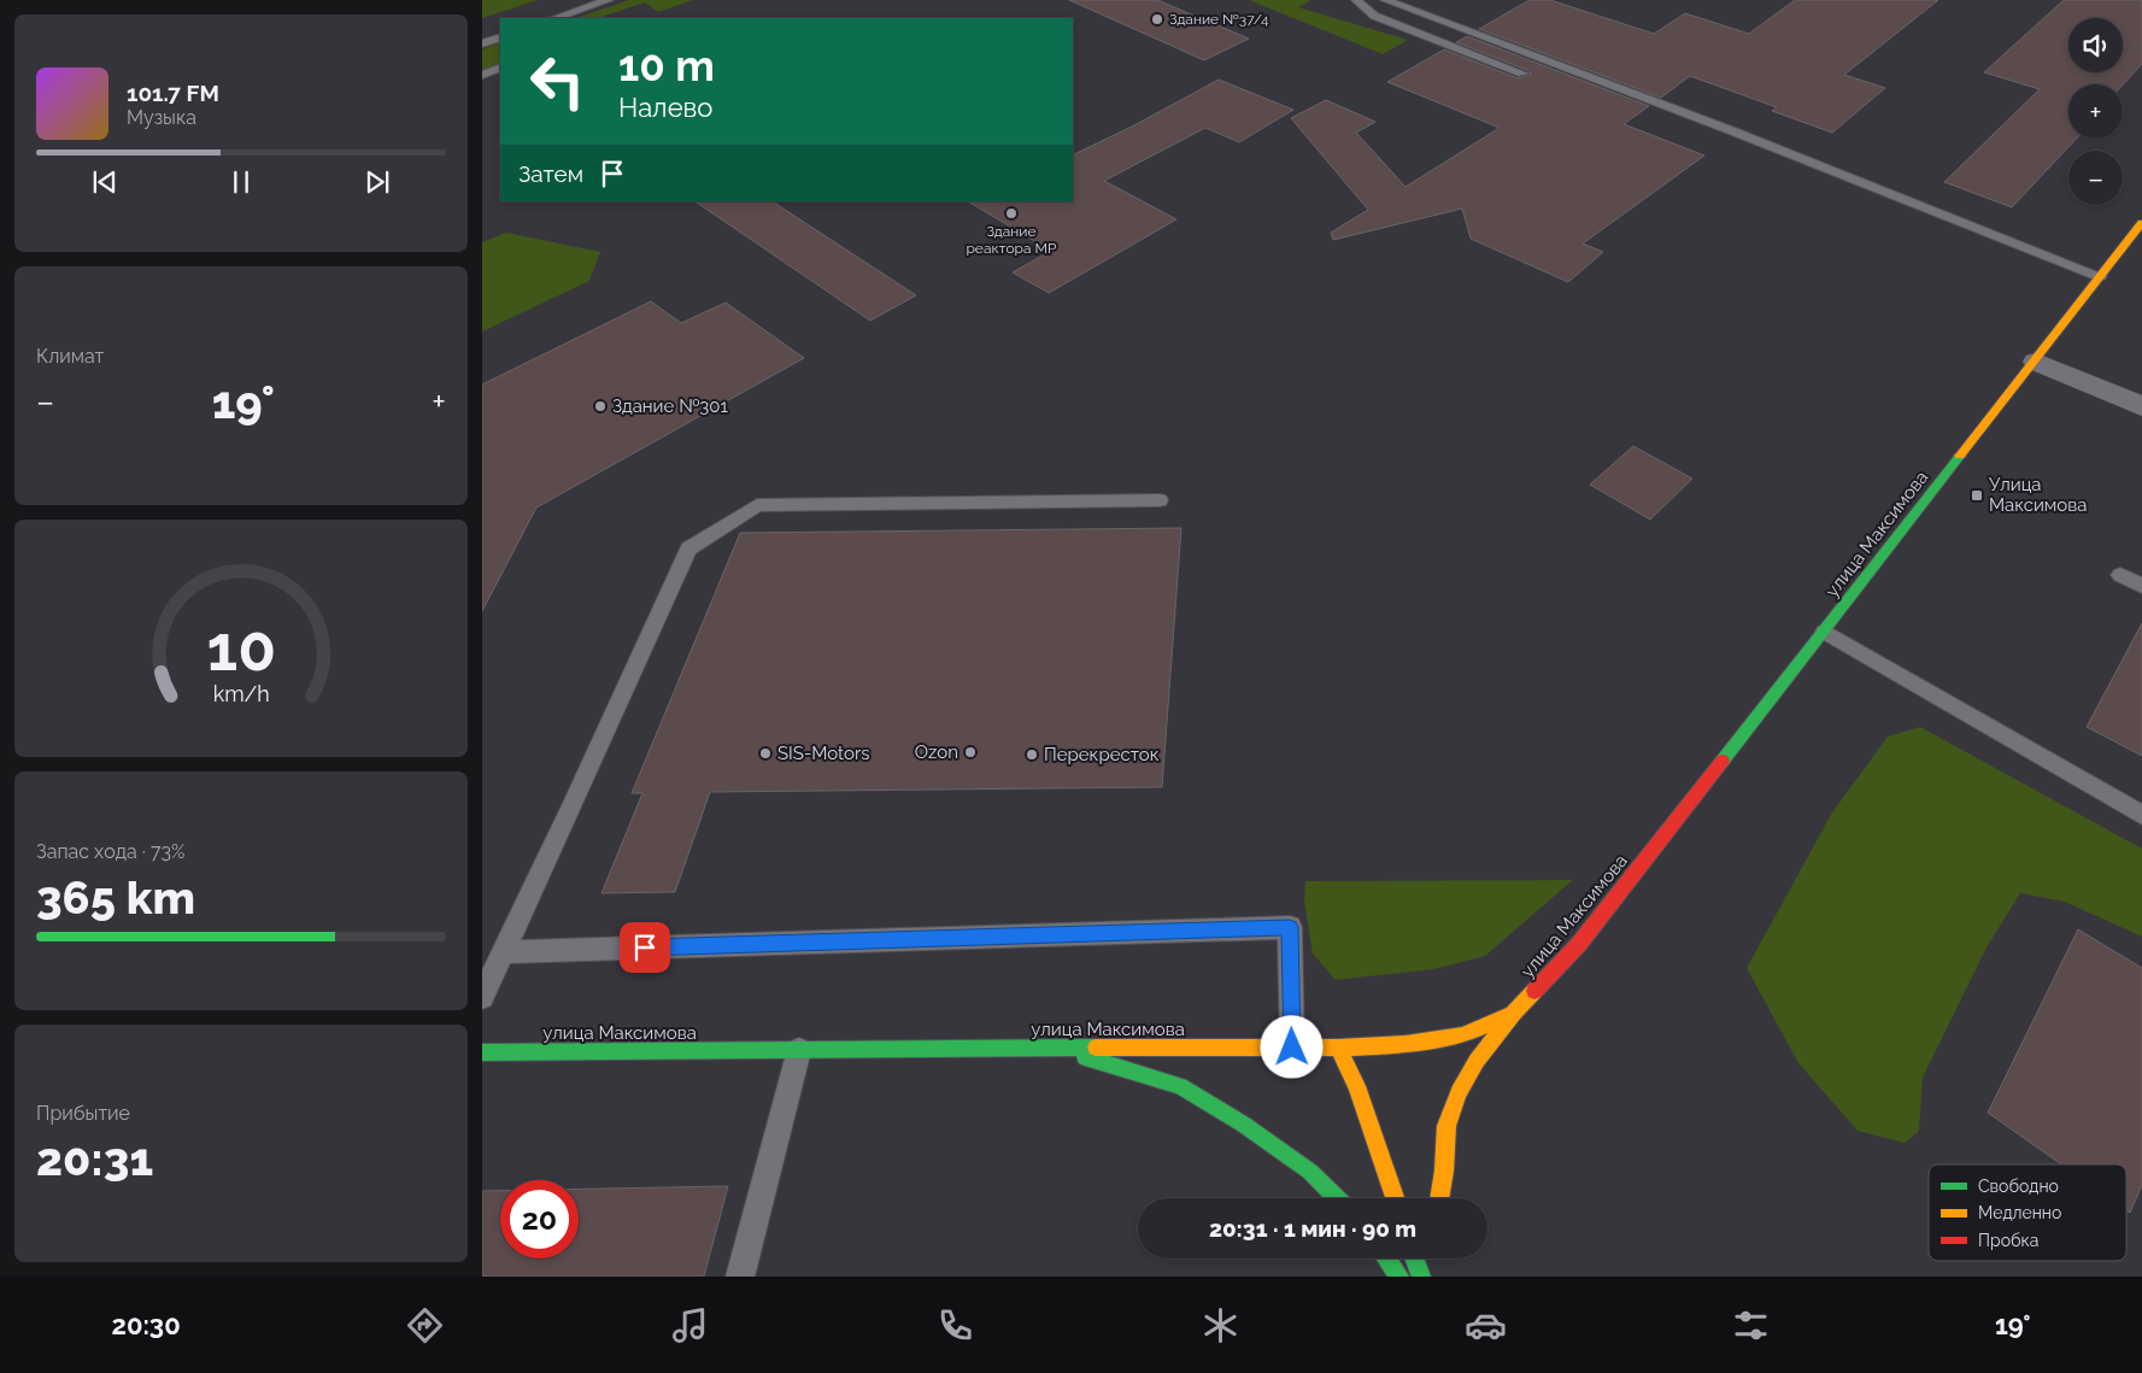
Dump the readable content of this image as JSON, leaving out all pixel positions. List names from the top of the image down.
{
  "streets": {
    "street": ["улица Максимова"]
  },
  "places": {
    "other": [
      "Здание №37/4",
      "Здание реактора МР",
      "Здание №301",
      "Ozon",
      "SIS-Motors",
      "Перекресток"
    ],
    "transit": ["Улица Максимова"]
  },
  "legend": ["Свободно", "Медленно", "Пробка"],
  "page": {
    "map_buttons": ["+", "−"],
    "turn": ["10 m", "Налево"],
    "song": ["101.7 FM", "Музыка"],
    "then": "Затем",
    "tile": [
      "Климат",
      ["Запас хода · 73%", "365 km"],
      ["Прибытие", "20:31"]
    ],
    "heat": ["−", "19°", "+"],
    "limit": "20",
    "trip": "20:31 · 1 мин · 90 m",
    "tabs": ["20:30", "19°"],
    "gauge": ["10", "km/h"]
  }
}
